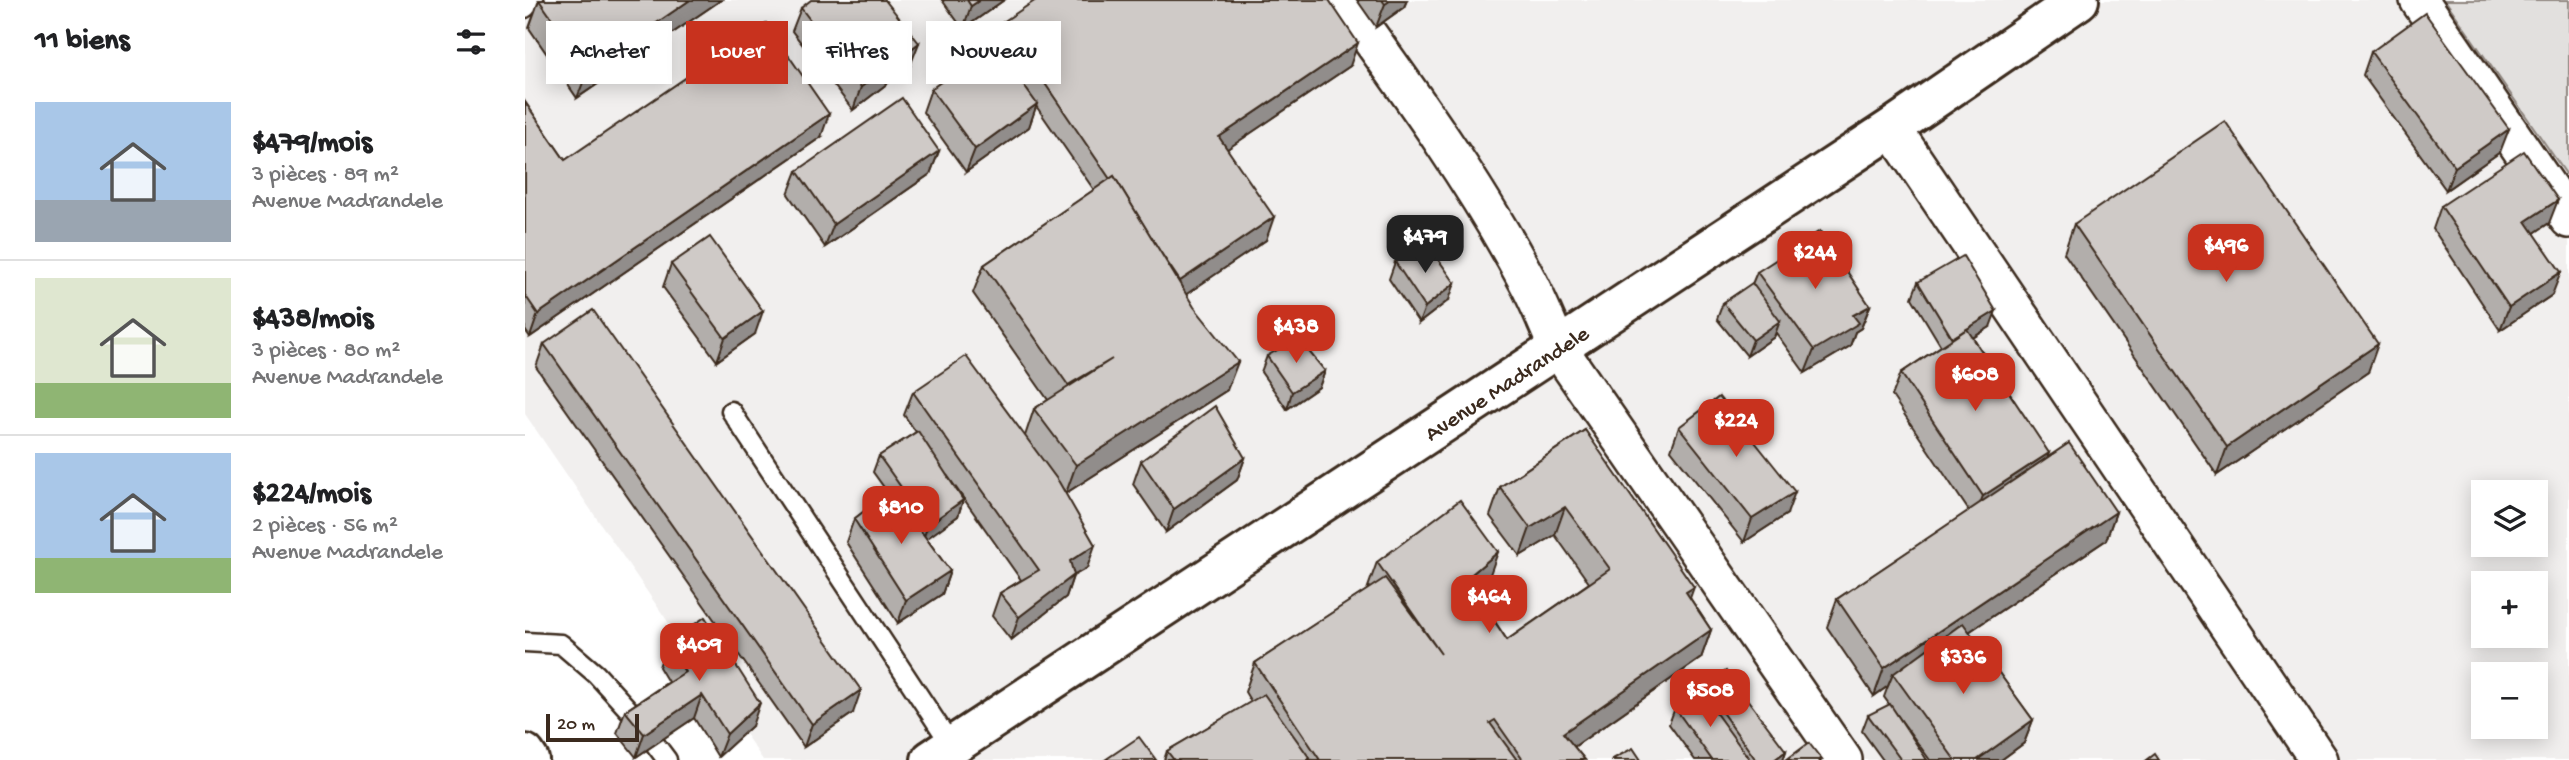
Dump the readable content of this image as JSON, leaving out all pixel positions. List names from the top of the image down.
{
  "streets": {
    "street": ["Avenue Madrandele"]
  },
  "scale_bar": "20 m",
  "page": {
    "heading": "11 biens",
    "chip": [
      "Acheter",
      "Louer",
      "Filtres",
      "Nouveau"
    ],
    "list": [
      {
        "name": "$479/mois",
        "note": "3 pièces · 89 m² · Avenue Madrandele"
      },
      {
        "name": "$438/mois",
        "note": "3 pièces · 80 m² · Avenue Madrandele"
      },
      {
        "name": "$224/mois",
        "note": "2 pièces · 56 m² · Avenue Madrandele"
      }
    ],
    "price": [
      "$479",
      "$496",
      "$244",
      "$438",
      "$608",
      "$224",
      "$810",
      "$464",
      "$409",
      "$336",
      "$508"
    ],
    "map_buttons": ["+", "−"],
    "scale": "20 m"
  }
}
